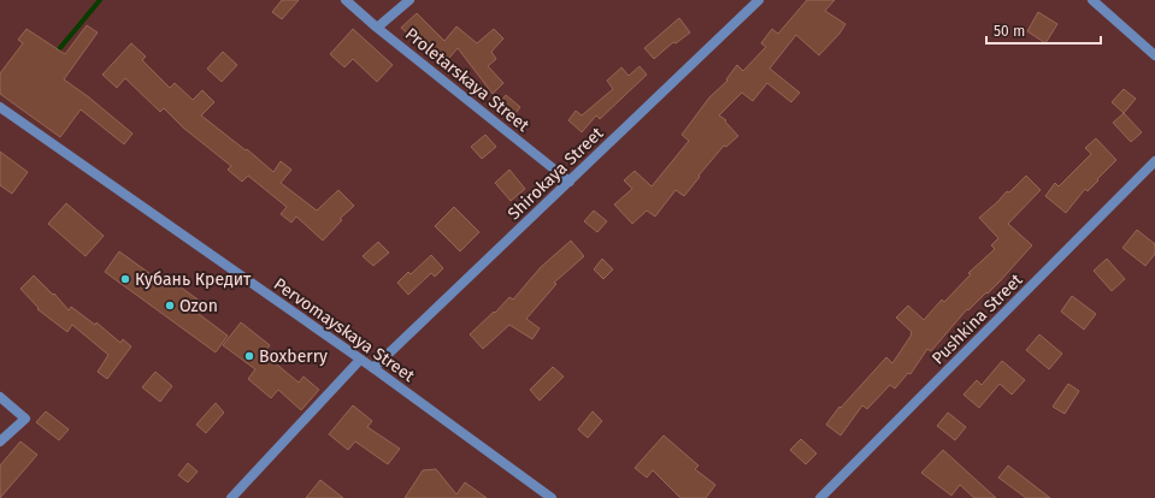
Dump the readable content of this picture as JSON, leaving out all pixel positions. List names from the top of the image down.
{
  "streets": {
    "street": [
      "Proletarskaya Street",
      "Shirokaya Street",
      "Pushkina Street",
      "Pervomayskaya Street"
    ]
  },
  "crossings": [
    ["Proletarskaya Street", "Shirokaya Street"],
    ["Shirokaya Street", "Pervomayskaya Street"]
  ],
  "places": ["Кубань Кредит", "Ozon", "Boxberry"],
  "scale_bar": "50 m"
}
